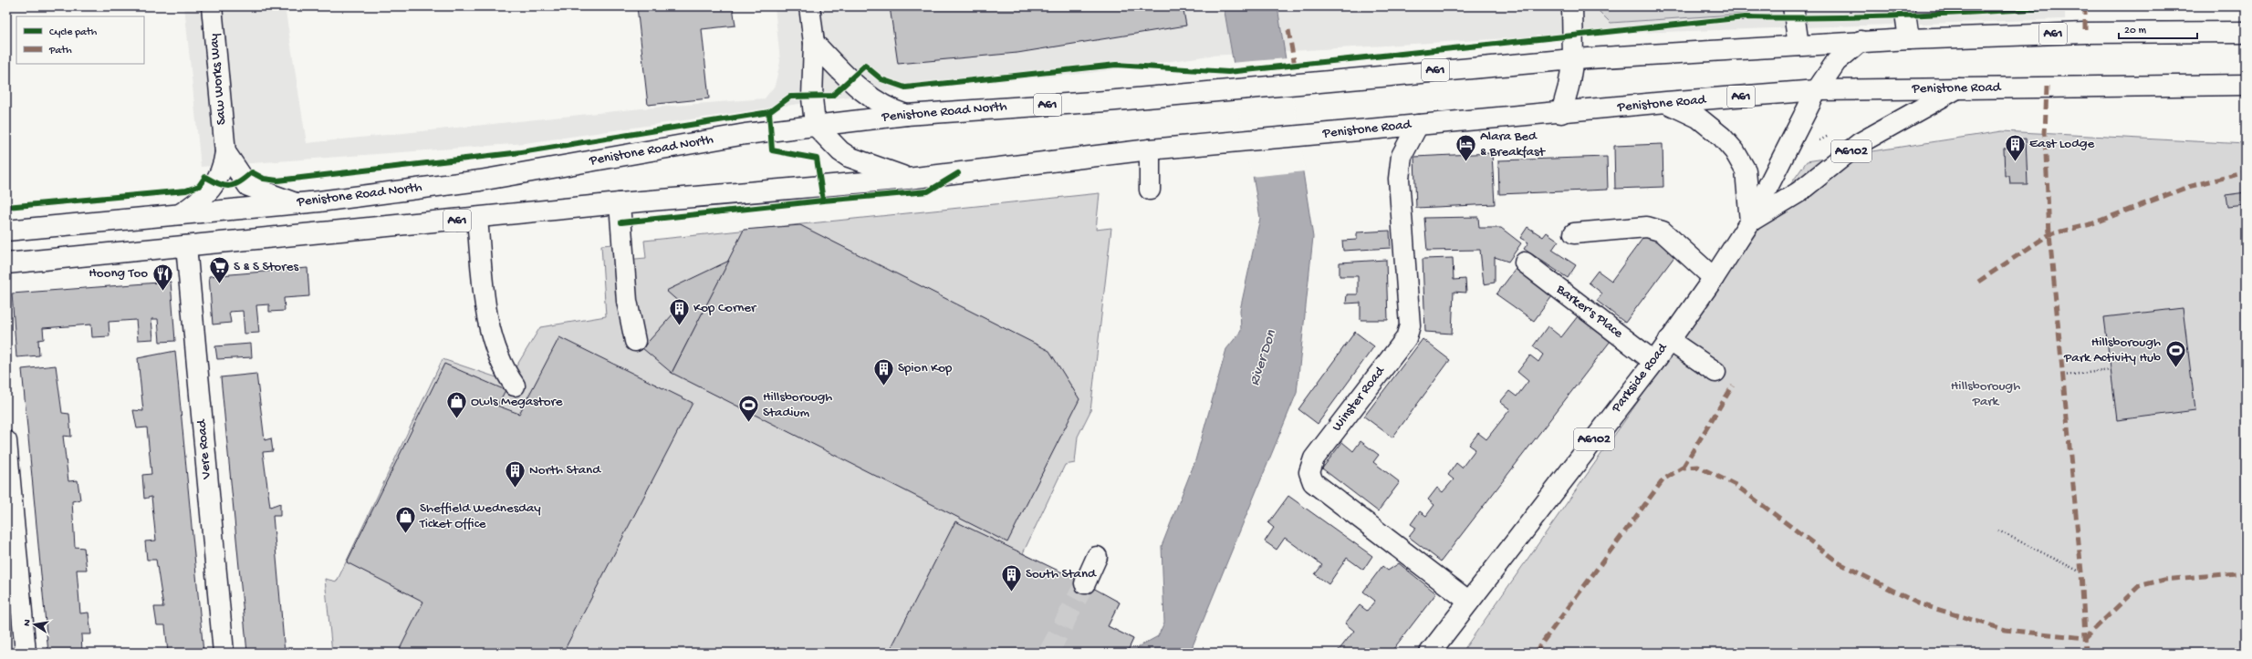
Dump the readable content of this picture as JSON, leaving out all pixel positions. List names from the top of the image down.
{
  "streets": {
    "main road": [
      "A61",
      "Saw Works Way",
      "Penistone Road",
      "Penistone Road North",
      "A6102",
      "Barker's Place",
      "Parkside Road",
      "Winster Road",
      "Vere Road"
    ]
  },
  "crossings": [
    ["A61", "Penistone Road"],
    ["A61", "Penistone Road North"],
    ["A61", "Parkside Road"],
    ["A61", "Vere Road"],
    ["Saw Works Way", "Penistone Road North"],
    ["Penistone Road", "Parkside Road"],
    ["Penistone Road", "Winster Road"],
    ["Barker's Place", "Parkside Road"],
    ["Parkside Road", "Winster Road"]
  ],
  "water": ["River Don"],
  "parks": ["Hillsborough Park"],
  "places": {
    "building": [
      "East Lodge",
      "Kop Corner",
      "Spion Kop",
      "North Stand",
      "South Stand"
    ],
    "hotel": ["Alara Bed & Breakfast"],
    "supermarket": ["S & S Stores"],
    "restaurant": ["Hoong Too"],
    "sports": ["Hillsborough Park Activity Hub", "Hillsborough Stadium"],
    "shop": ["Owls Megastore", "Sheffield Wednesday Ticket Office"]
  },
  "legend": ["Cycle path", "Path"],
  "scale_bar": "20 m",
  "north": "left"
}
